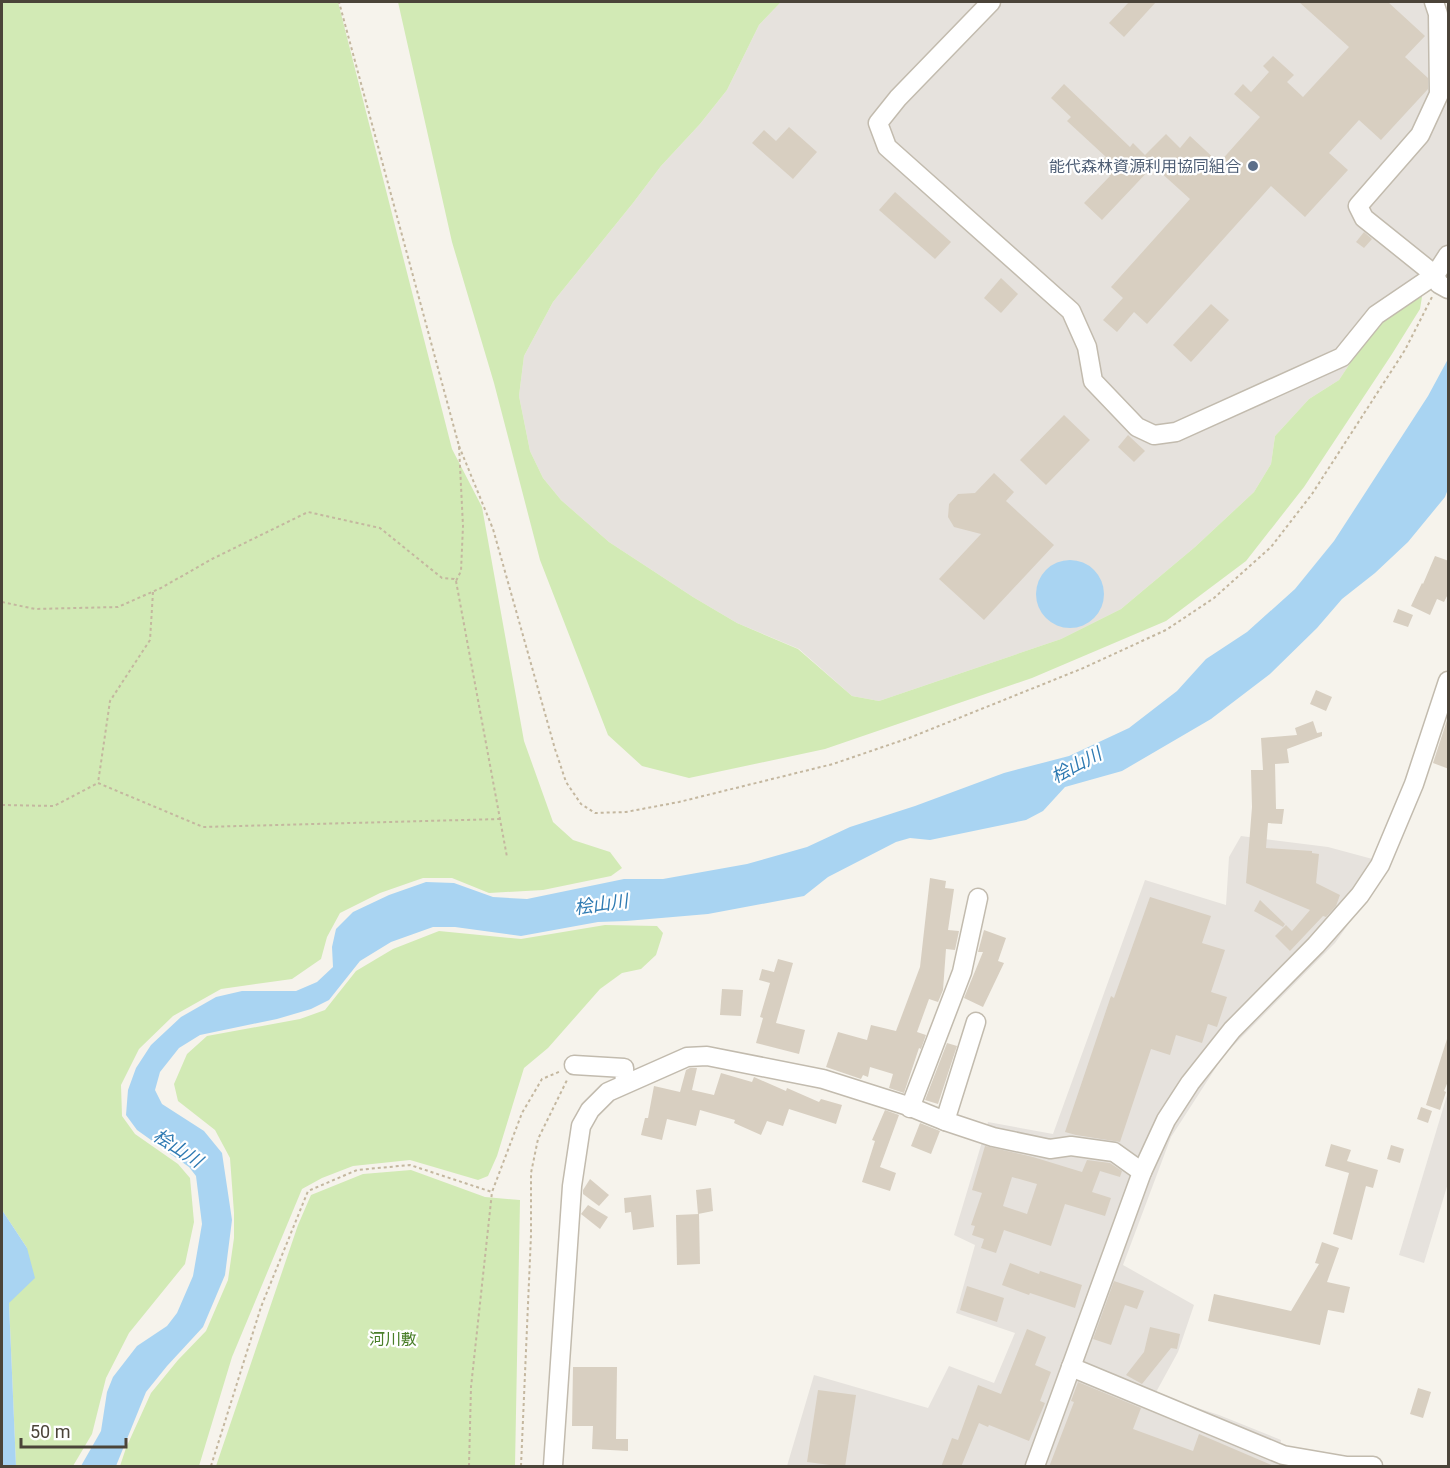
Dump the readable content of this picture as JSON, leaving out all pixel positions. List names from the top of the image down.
{
  "water": ["桧山川"],
  "parks": ["河川敷"],
  "places": ["能代森林資源利用協同組合"],
  "scale_bar": "50 m"
}
